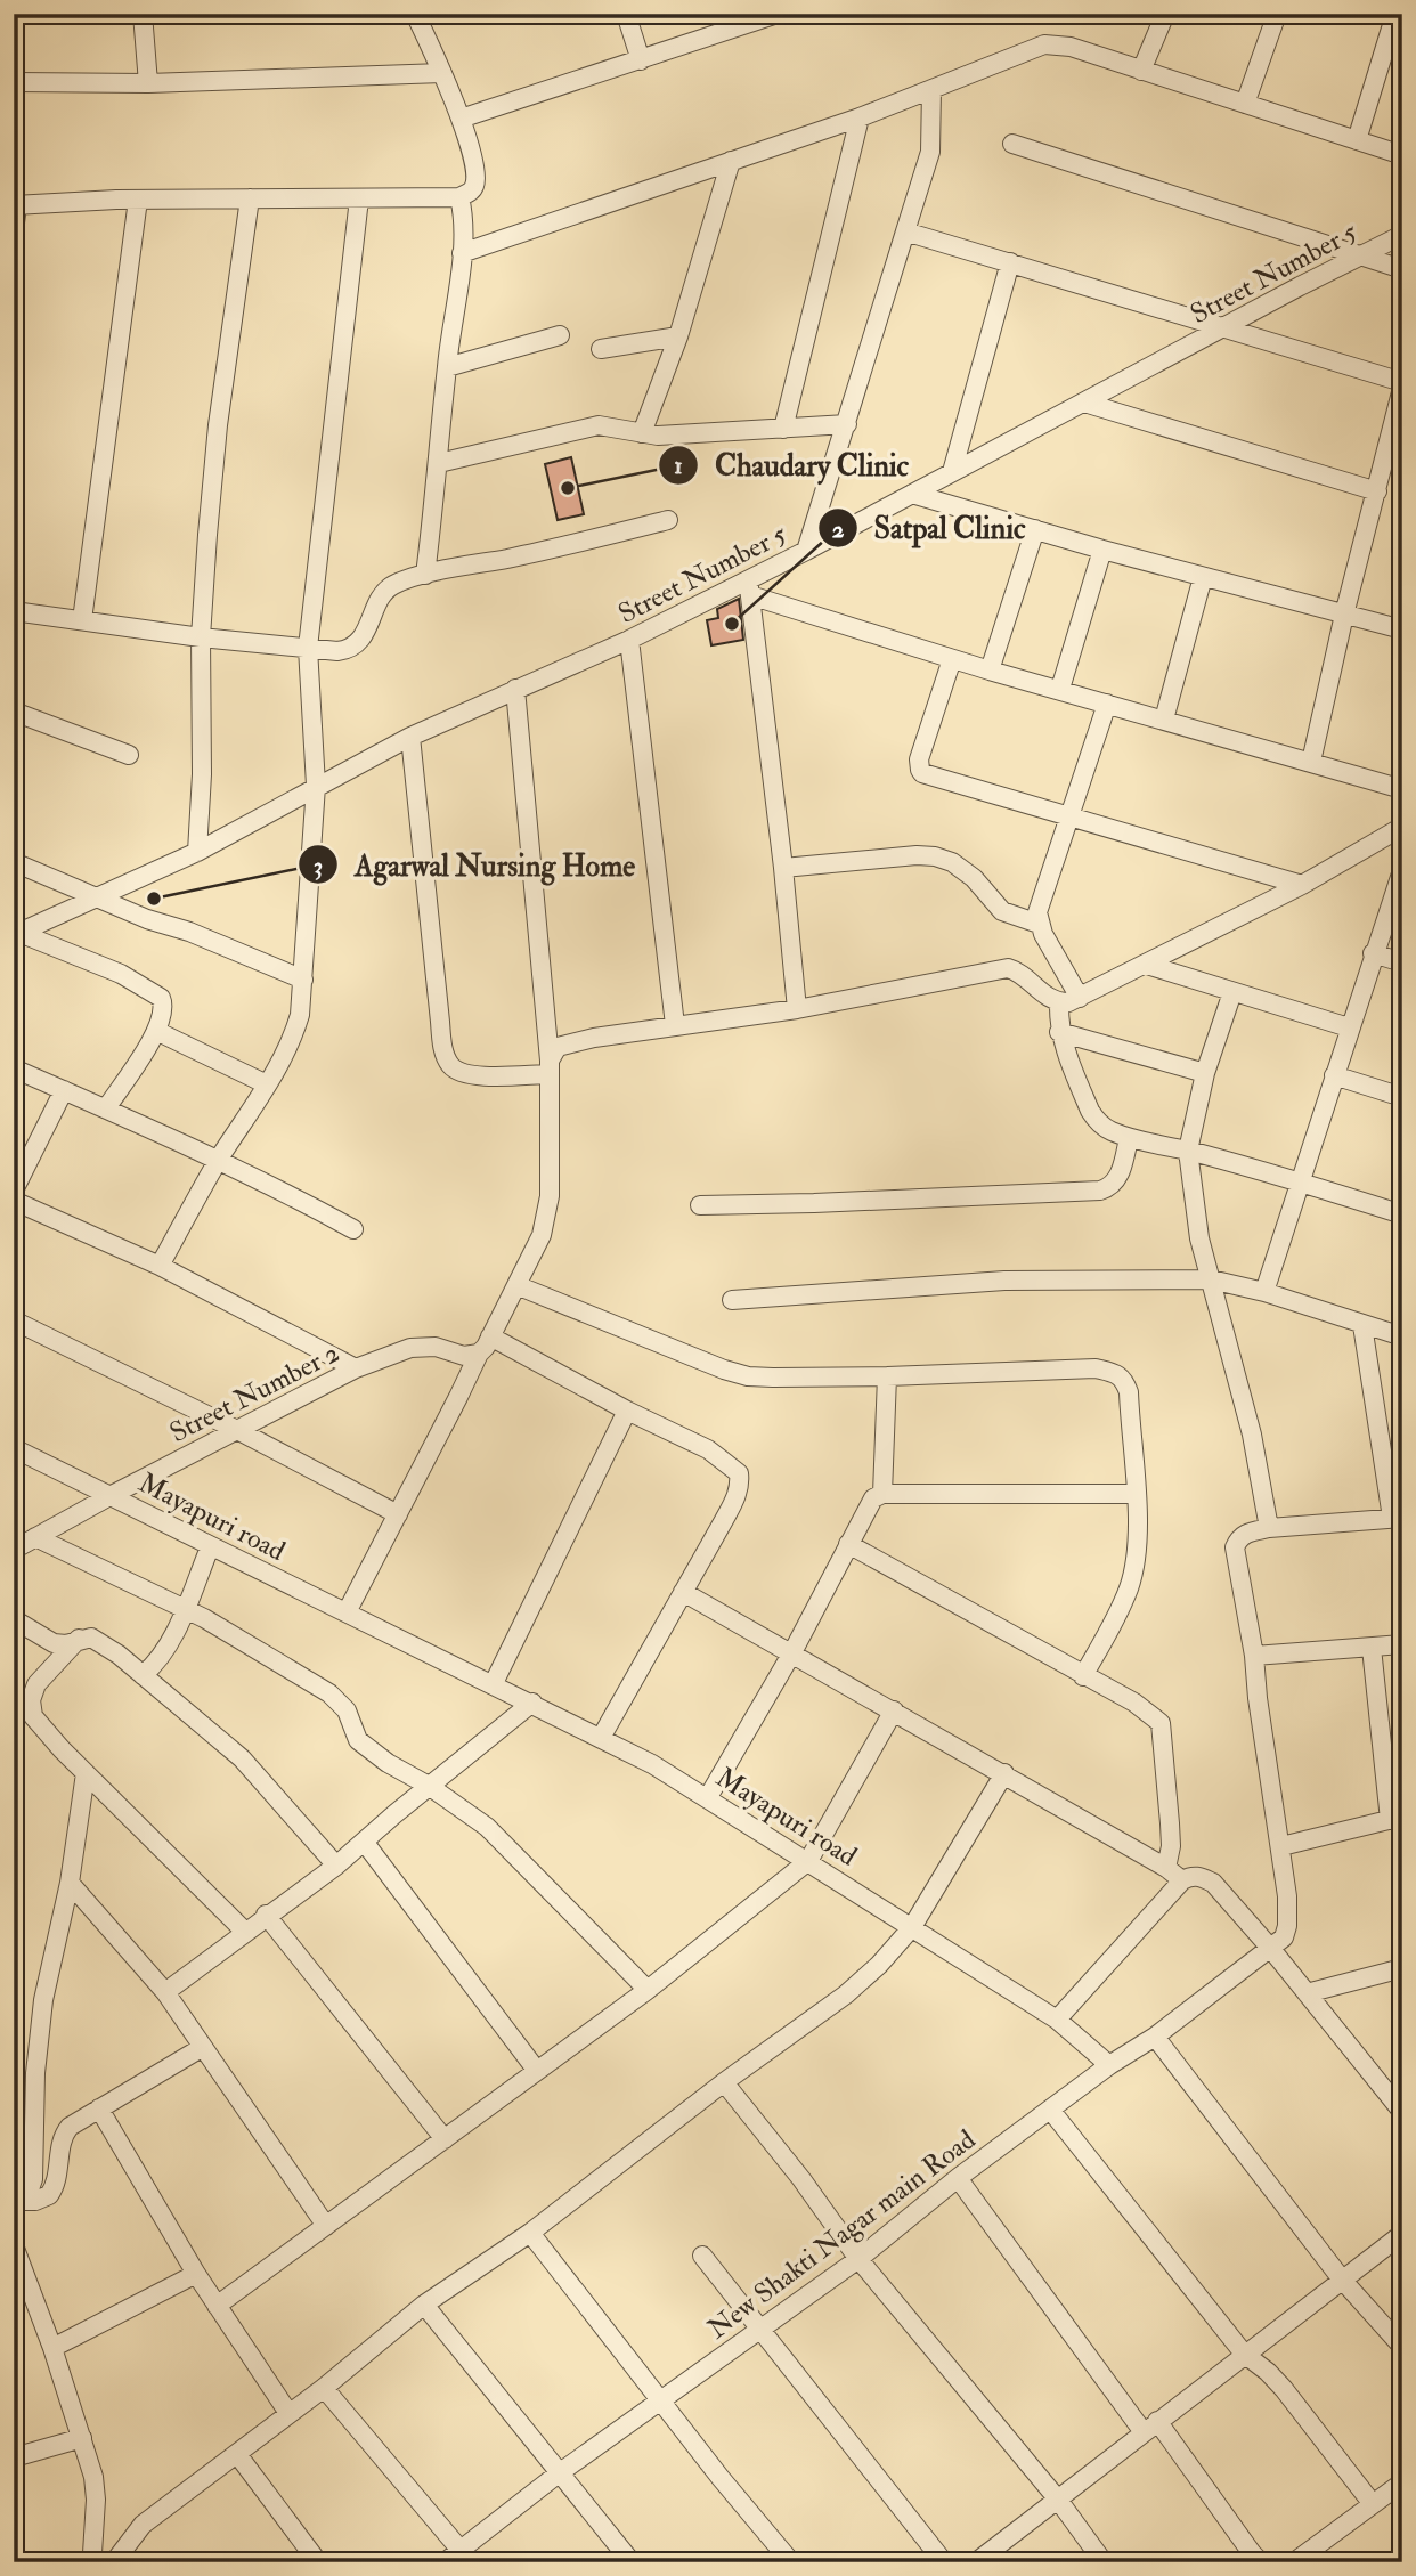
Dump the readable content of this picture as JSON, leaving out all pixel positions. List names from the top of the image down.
{
  "streets": {
    "street": [
      "Street Number 5",
      "Street Number 2",
      "Mayapuri road",
      "New Shakti Nagar main Road"
    ]
  },
  "crossings": [
    ["Street Number 2", "Mayapuri road"],
    ["Mayapuri road", "New Shakti Nagar main Road"]
  ],
  "places": ["Chaudary Clinic", "Satpal Clinic", "Agarwal Nursing Home"]
}
